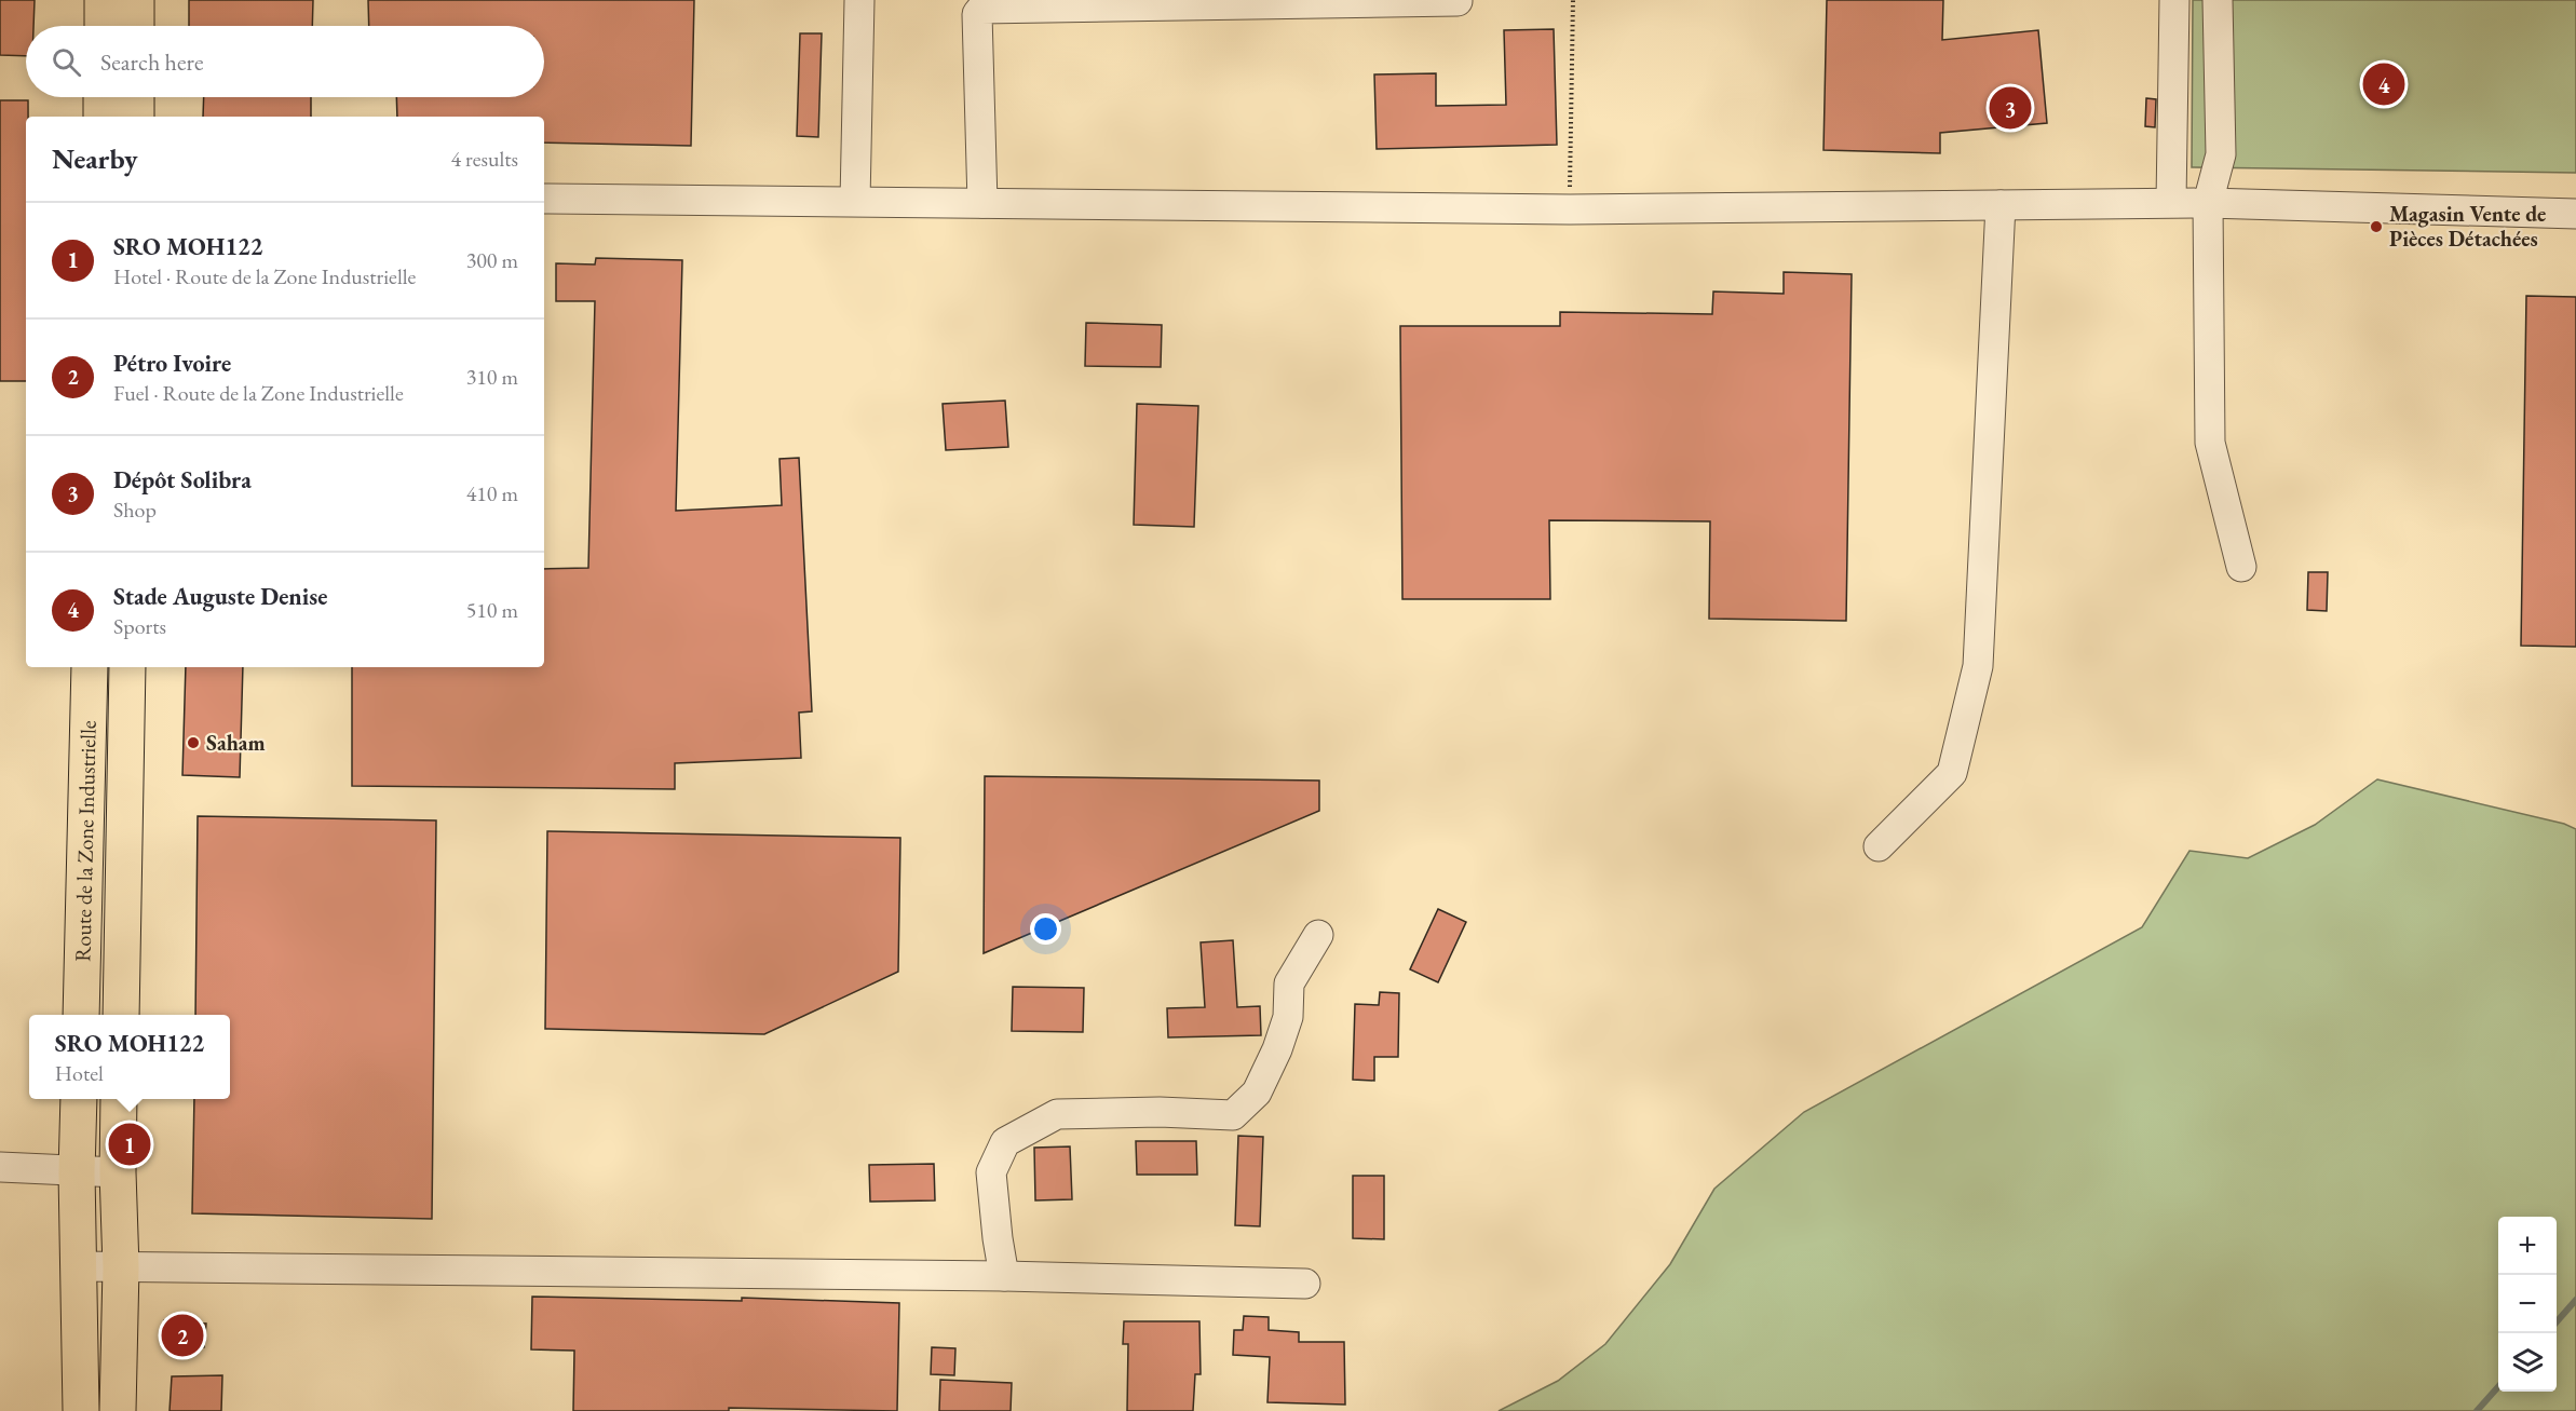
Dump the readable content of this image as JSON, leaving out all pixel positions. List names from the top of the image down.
{
  "streets": {
    "main road": ["Route de la Zone Industrielle"]
  },
  "places": ["Magasin Vente de Pièces Détachées", "Saham"],
  "page": {
    "search": "Search here",
    "pins": [
      "4",
      "3",
      "1",
      "2"
    ],
    "heading": ["Nearby", "4 results"],
    "list": [
      {
        "mark": "1",
        "name": "SRO MOH122",
        "note": "Hotel · Route de la Zone Industrielle",
        "value": "300 m"
      },
      {
        "mark": "2",
        "name": "Pétro Ivoire",
        "note": "Fuel · Route de la Zone Industrielle",
        "value": "310 m"
      },
      {
        "mark": "3",
        "name": "Dépôt Solibra",
        "note": "Shop",
        "value": "410 m"
      },
      {
        "mark": "4",
        "name": "Stade Auguste Denise",
        "note": "Sports",
        "value": "510 m"
      }
    ],
    "popup": ["SRO MOH122", "Hotel"],
    "map_buttons": ["+", "−"]
  }
}
